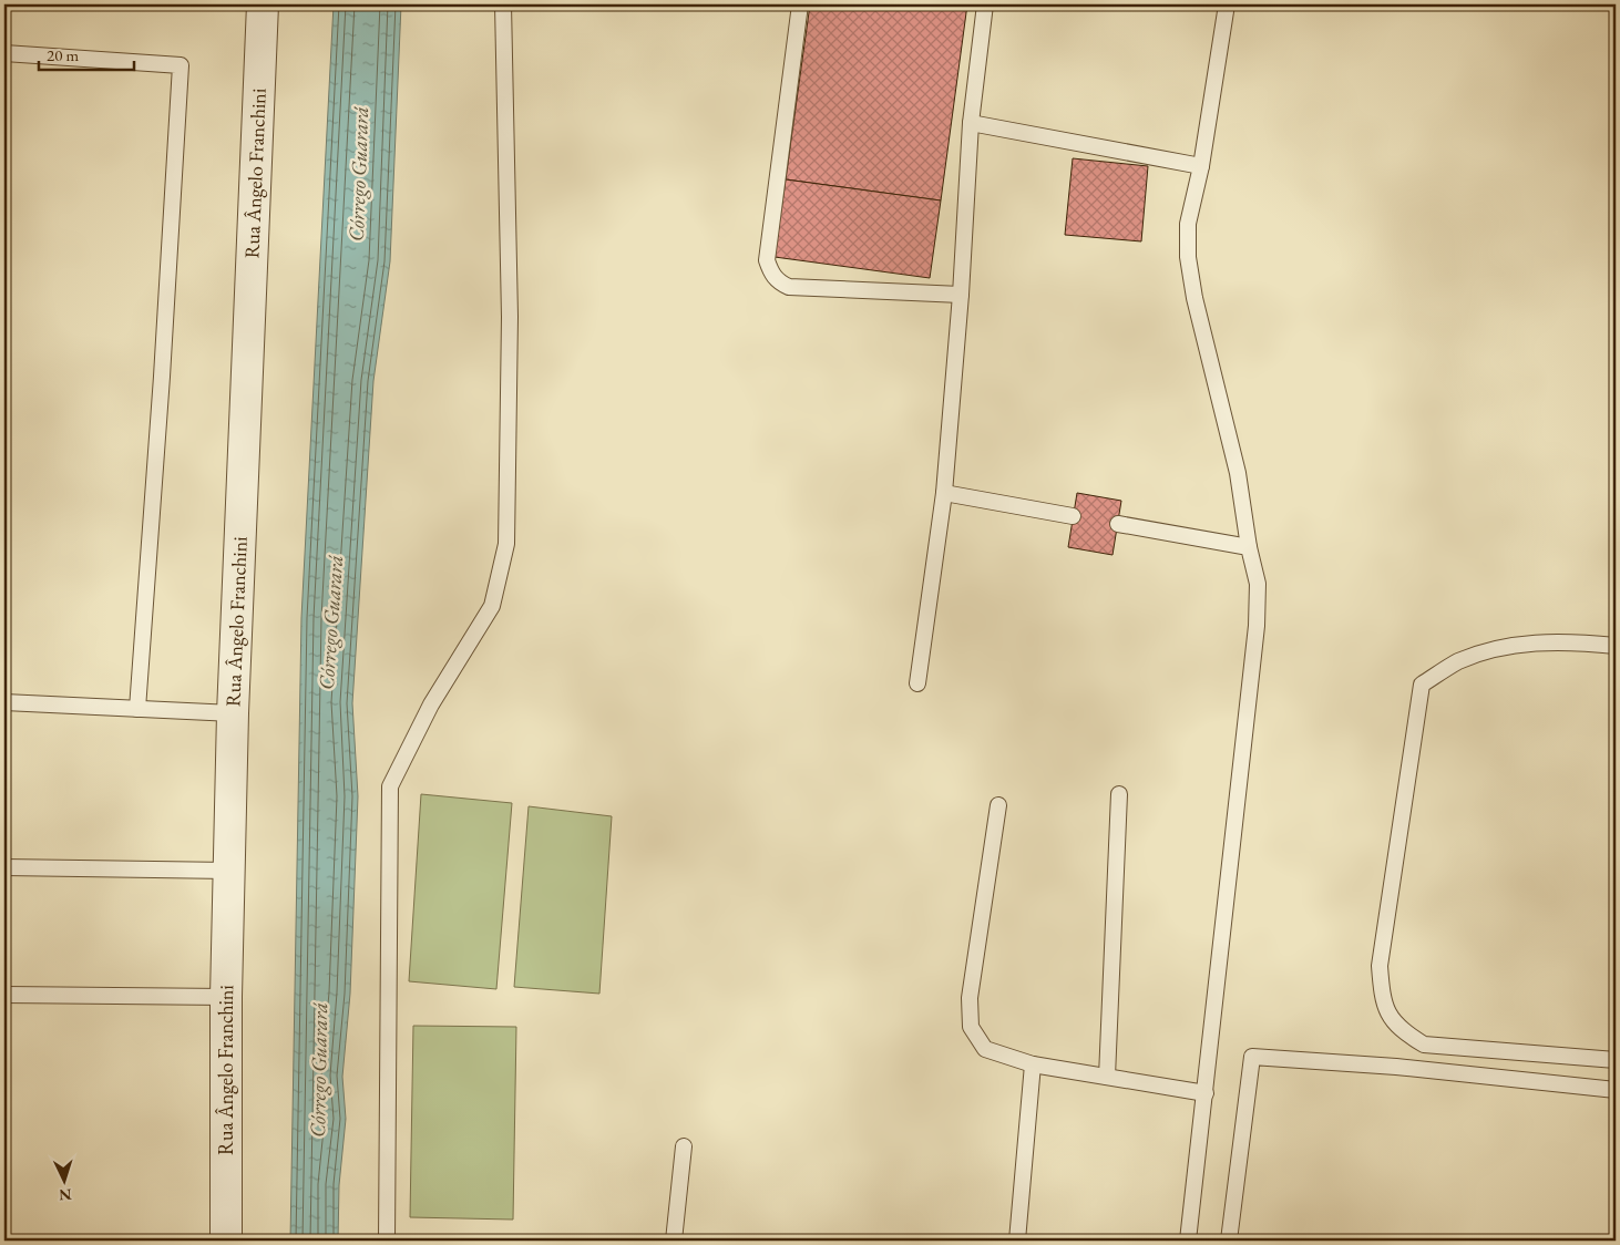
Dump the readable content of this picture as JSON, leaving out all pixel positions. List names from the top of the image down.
{
  "streets": {
    "street": ["Rua Ângelo Franchini"]
  },
  "water": ["Córrego Guarará"],
  "scale_bar": "20 m",
  "north": "bottom"
}
